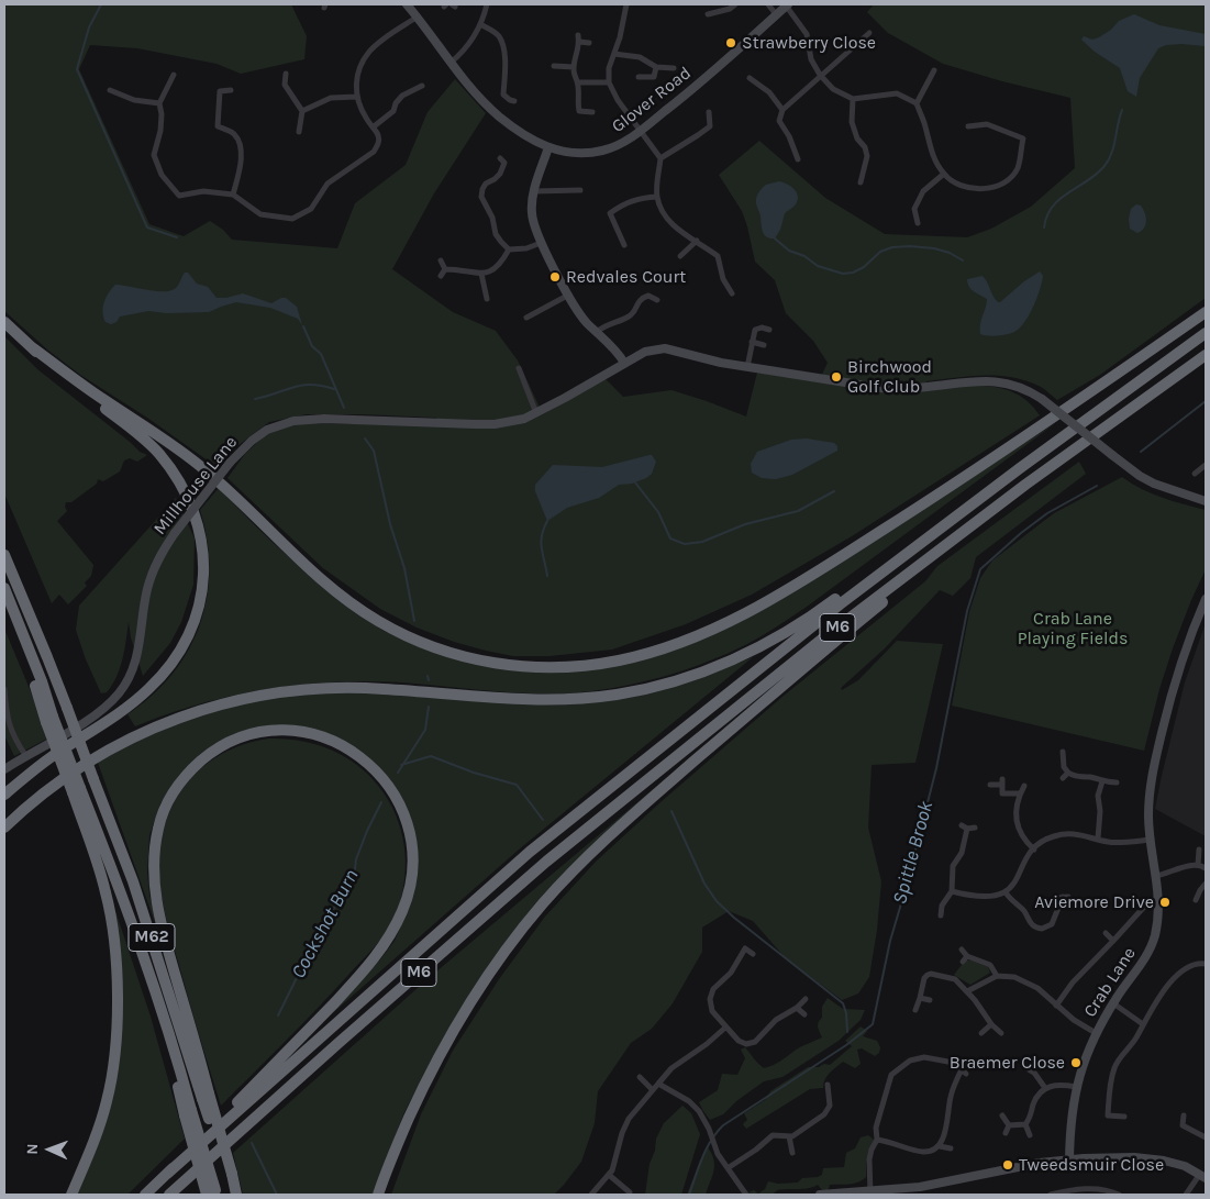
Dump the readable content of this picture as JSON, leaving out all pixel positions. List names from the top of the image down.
{
  "streets": {
    "highway": ["M6", "M62"],
    "street": ["Glover Road", "Millhouse Lane", "Crab Lane"]
  },
  "water": ["Spittle Brook", "Cockshot Burn"],
  "parks": ["Crab Lane Playing Fields"],
  "places": [
    "Strawberry Close",
    "Redvales Court",
    "Birchwood Golf Club",
    "Aviemore Drive",
    "Braemer Close",
    "Tweedsmuir Close"
  ],
  "north": "left"
}
